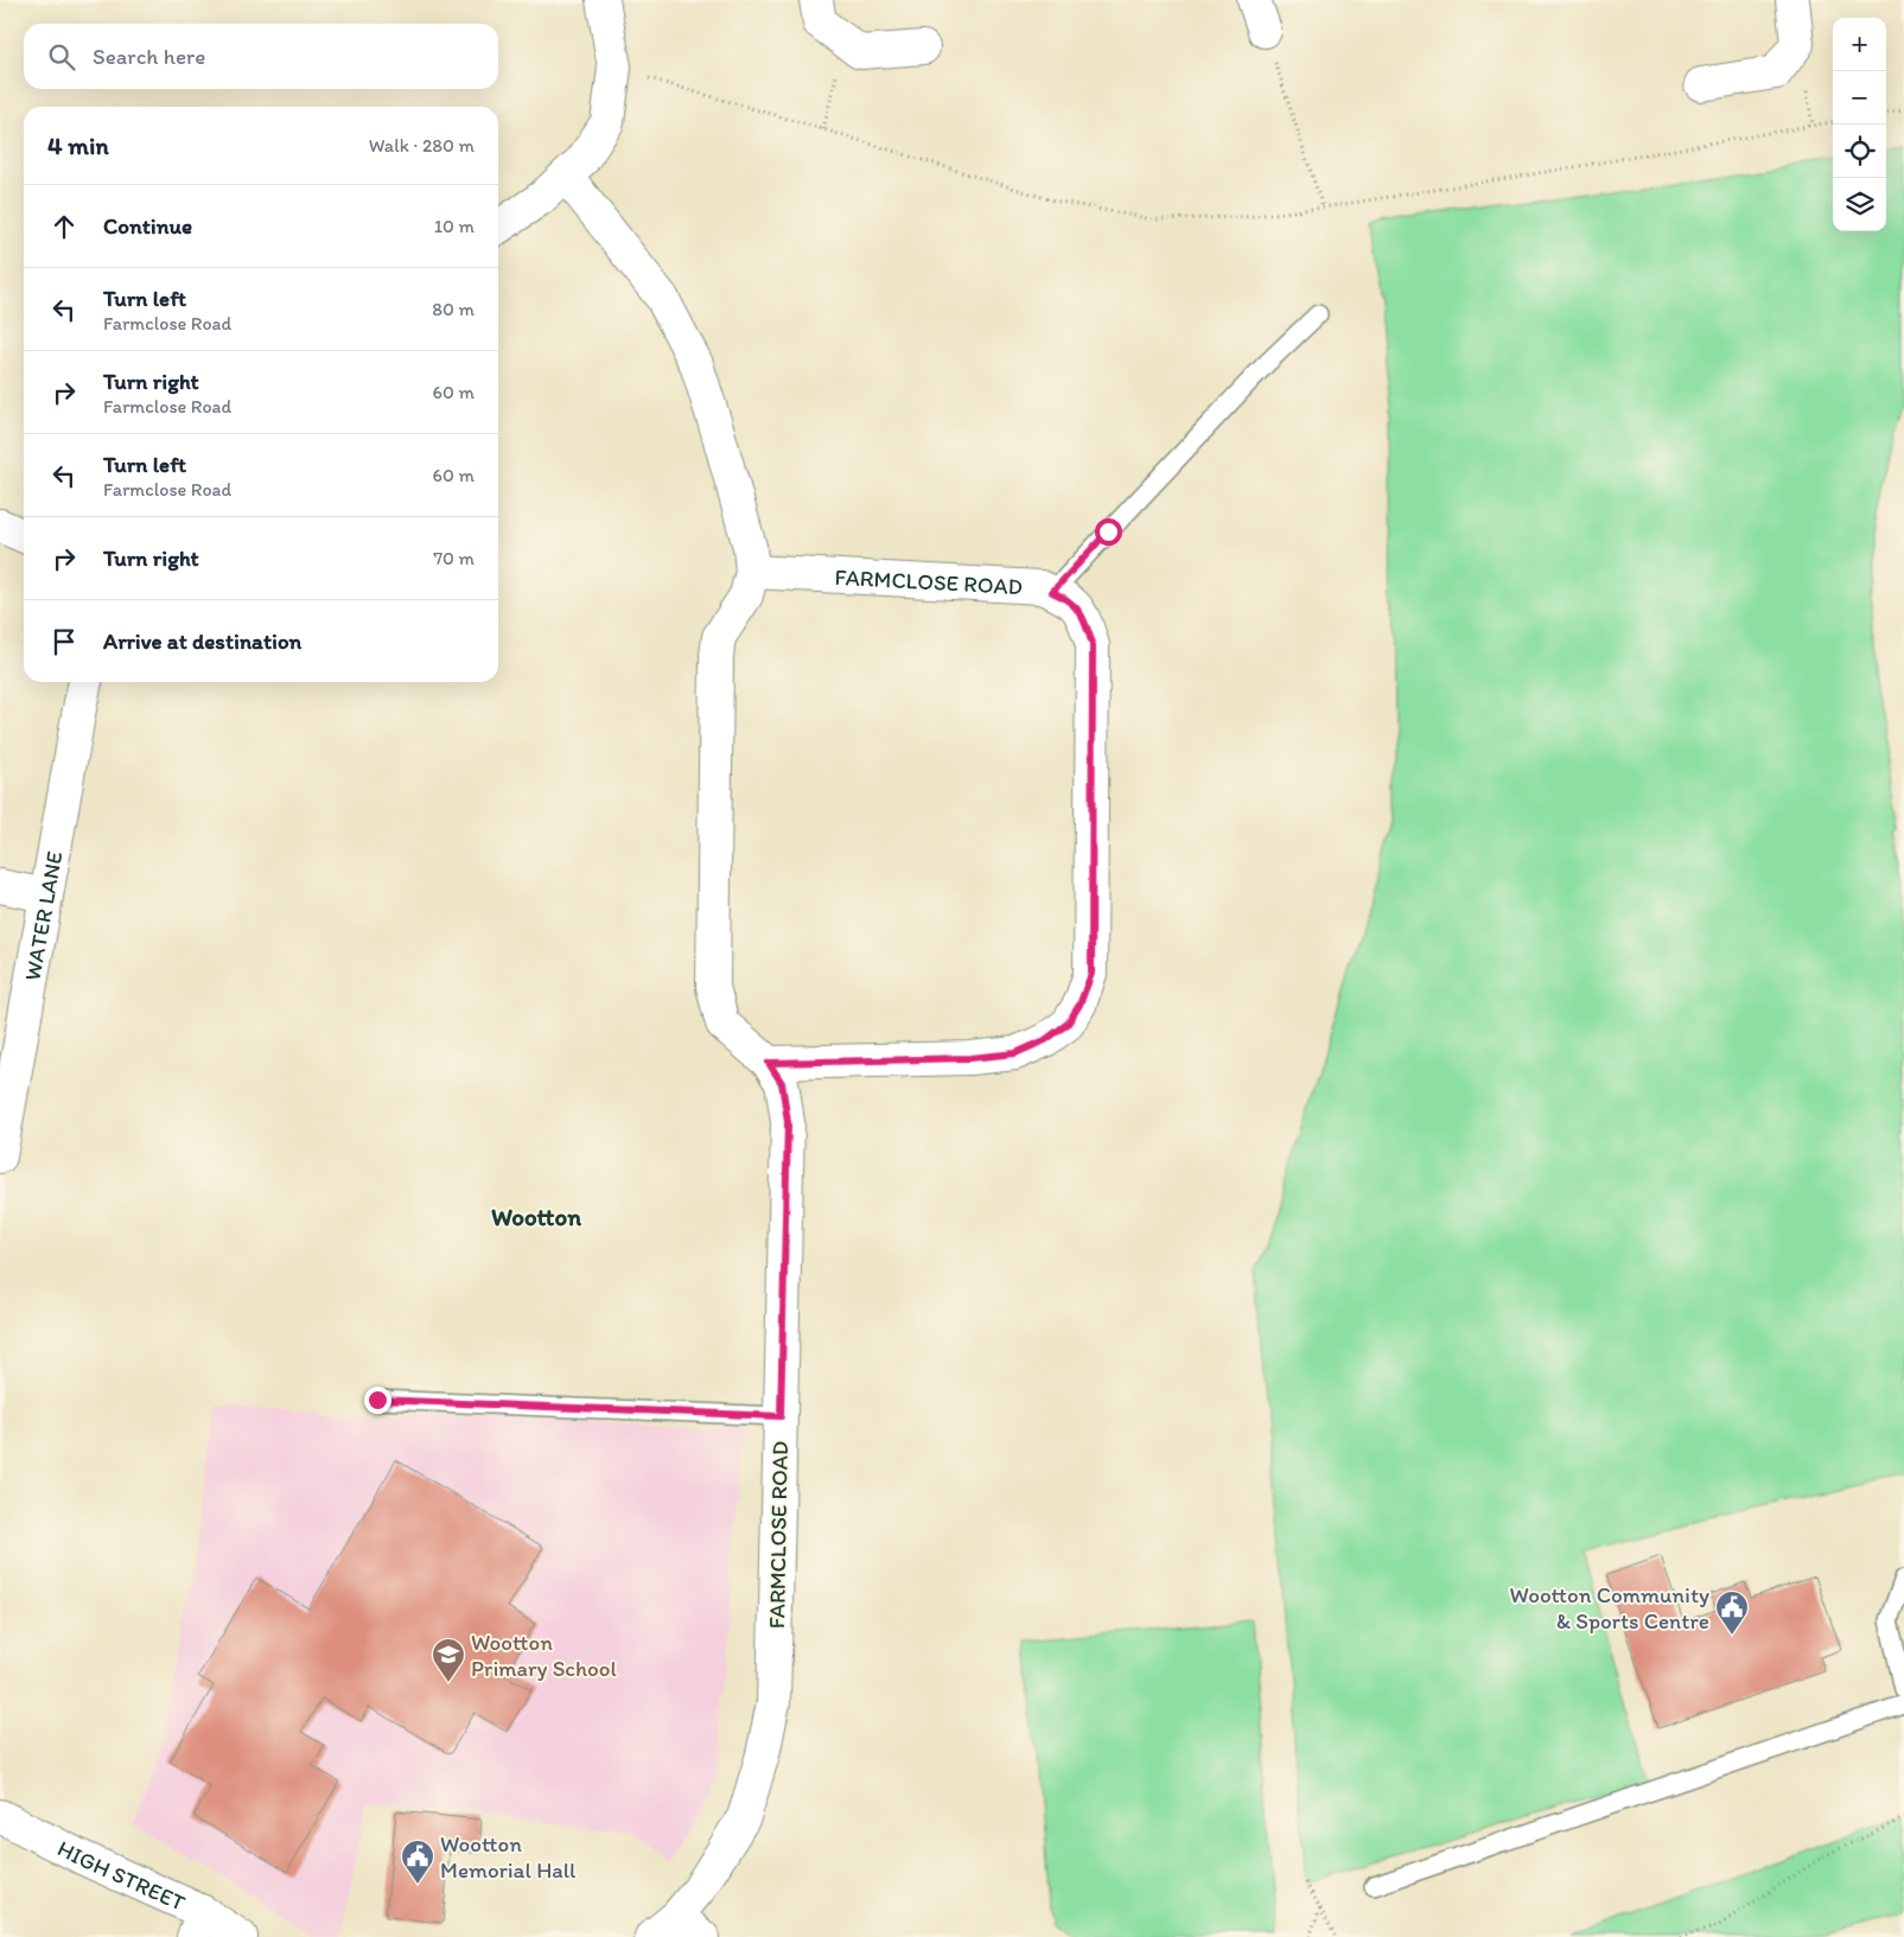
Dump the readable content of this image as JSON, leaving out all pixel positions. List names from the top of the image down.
{
  "streets": {
    "street": ["FARMCLOSE ROAD", "WATER LANE", "HIGH STREET"]
  },
  "districts": ["Wootton"],
  "places": {
    "public building": ["Wootton Community & Sports Centre", "Wootton Memorial Hall"],
    "school or university": ["Wootton Primary School"]
  },
  "page": {
    "map_buttons": ["+", "−"],
    "search": "Search here",
    "heading": ["4 min", "Walk · 280 m"],
    "list": [
      ["Continue", "10 m"],
      ["Turn left", "Farmclose Road", "80 m"],
      ["Turn right", "Farmclose Road", "60 m"],
      ["Turn left", "Farmclose Road", "60 m"],
      ["Turn right", "70 m"],
      "Arrive at destination"
    ]
  }
}
